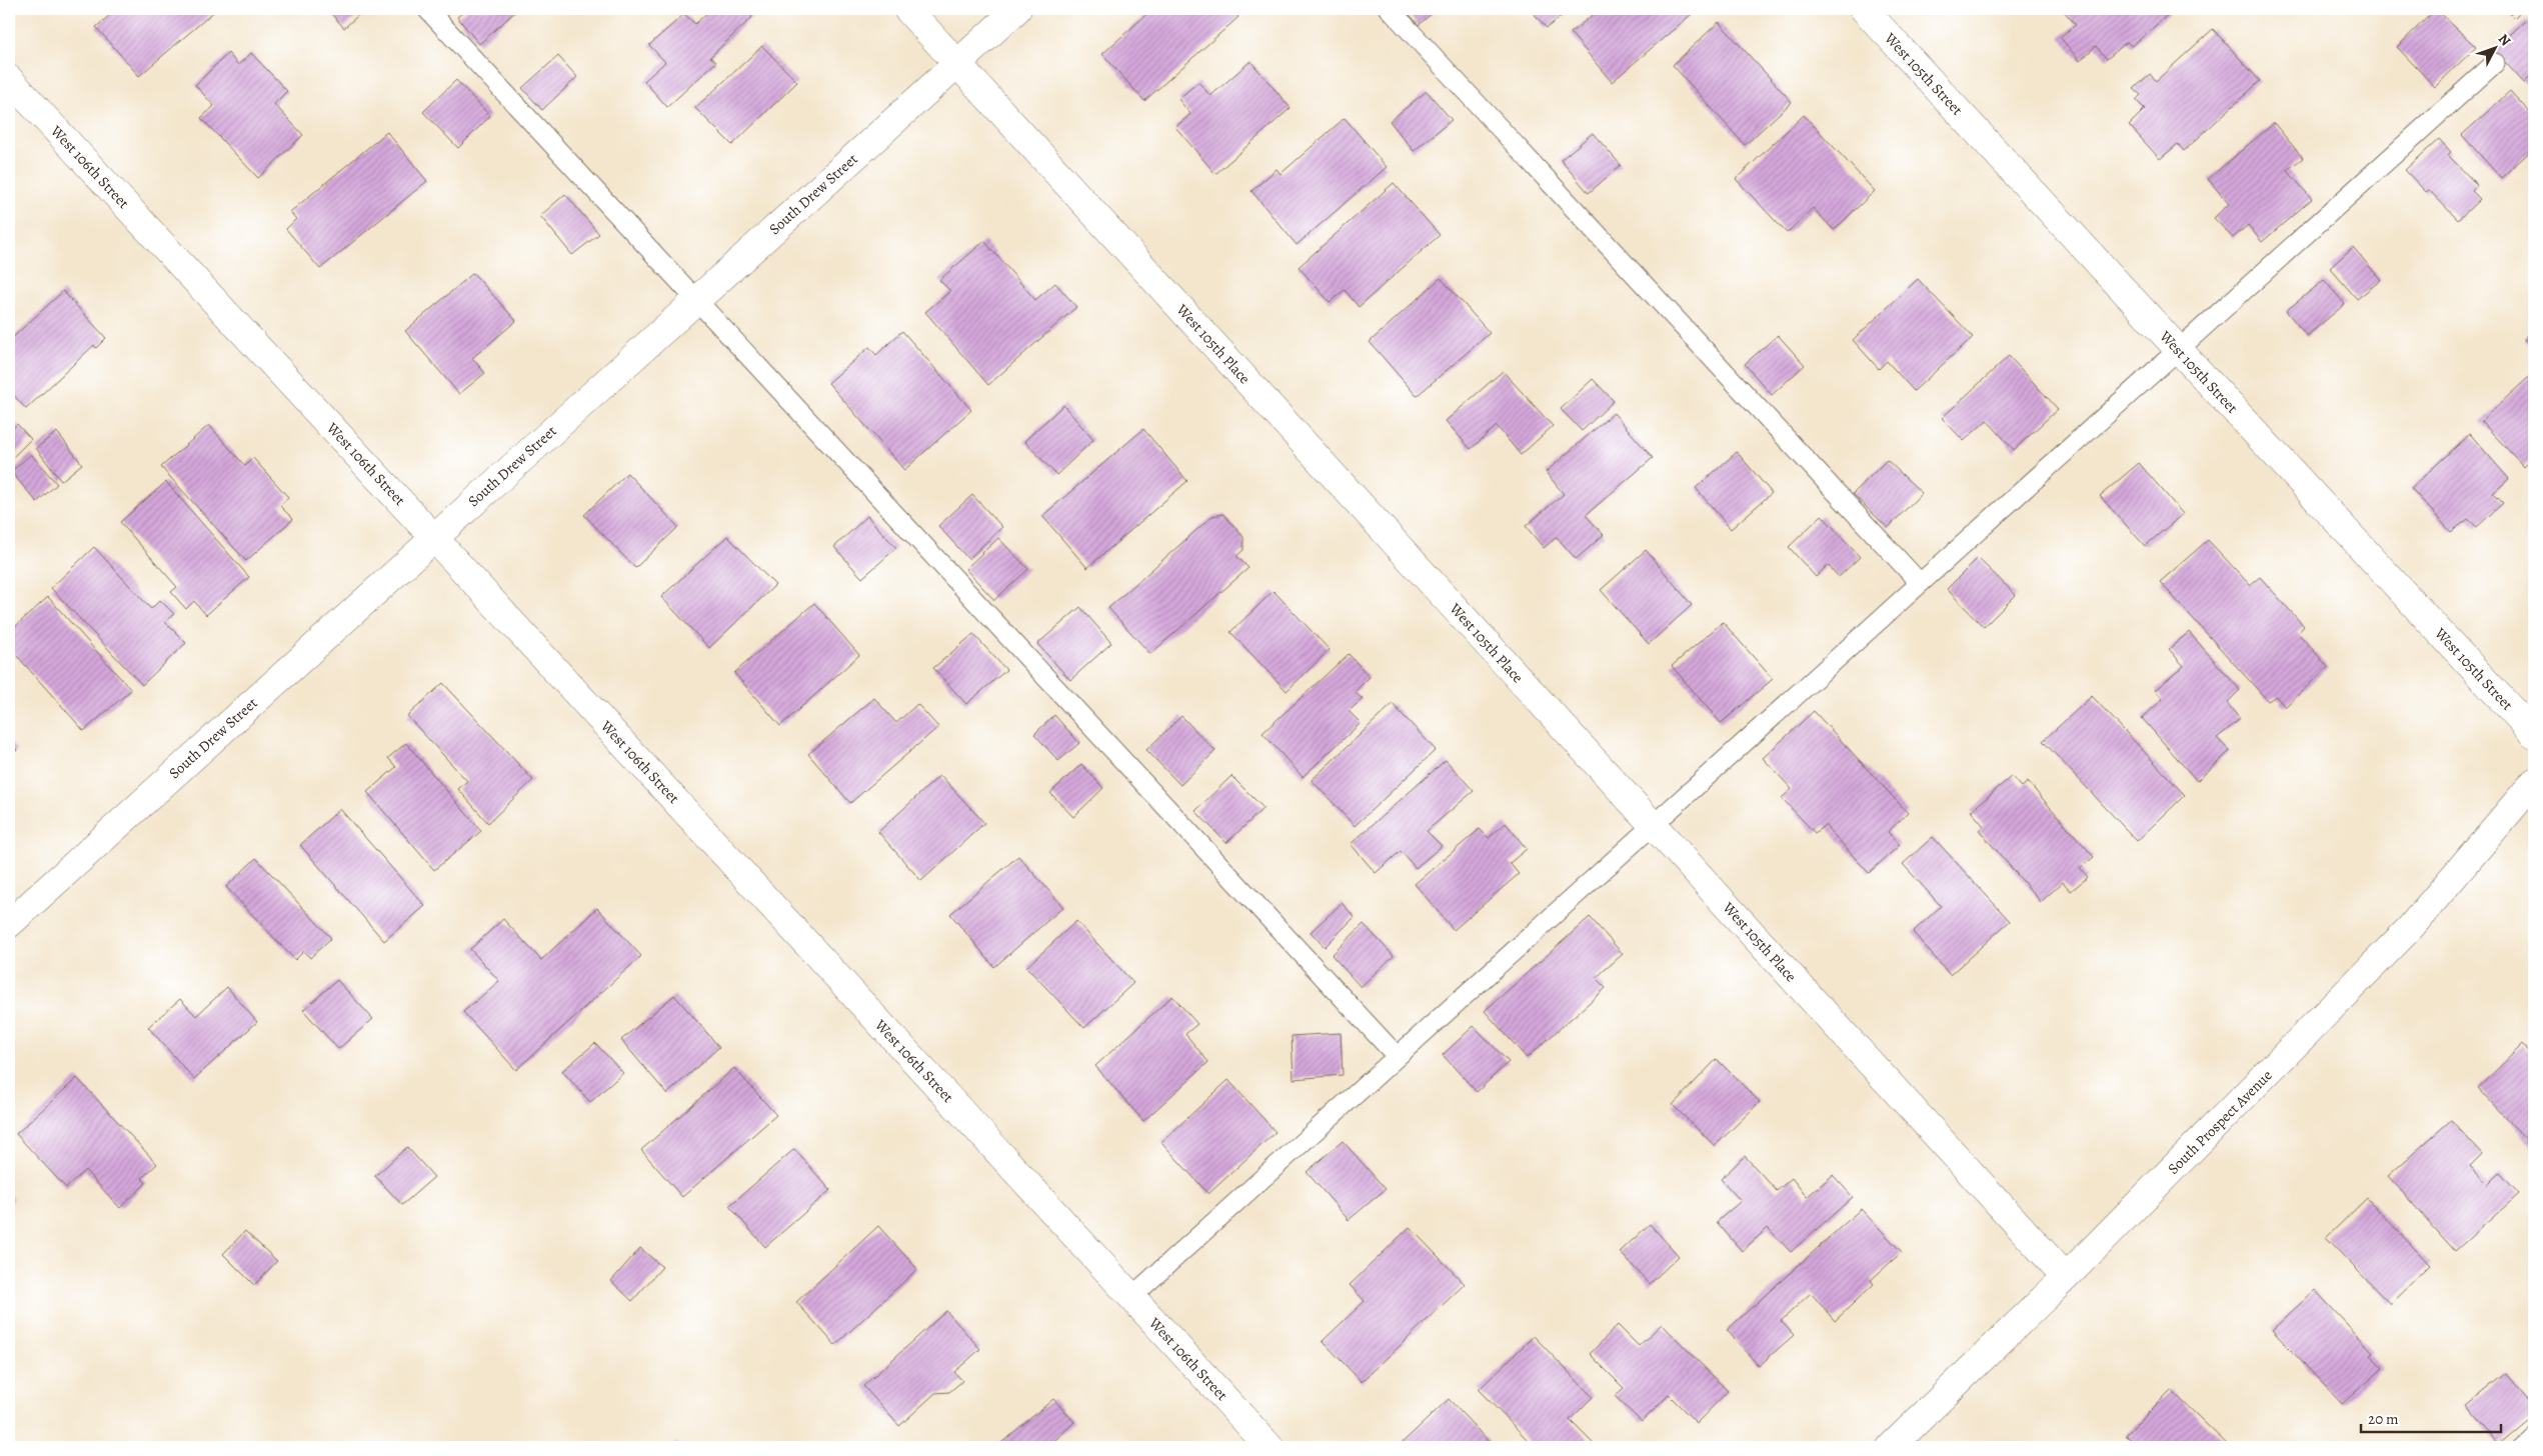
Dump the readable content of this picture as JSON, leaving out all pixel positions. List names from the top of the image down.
{
  "streets": {
    "street": [
      "West 105th Street",
      "West 106th Street",
      "South Drew Street",
      "West 105th Place",
      "South Prospect Avenue"
    ]
  },
  "crossings": [
    ["West 106th Street", "South Drew Street"],
    ["South Drew Street", "West 105th Place"],
    ["West 105th Place", "South Prospect Avenue"]
  ],
  "scale_bar": "20 m",
  "north": "top right"
}
